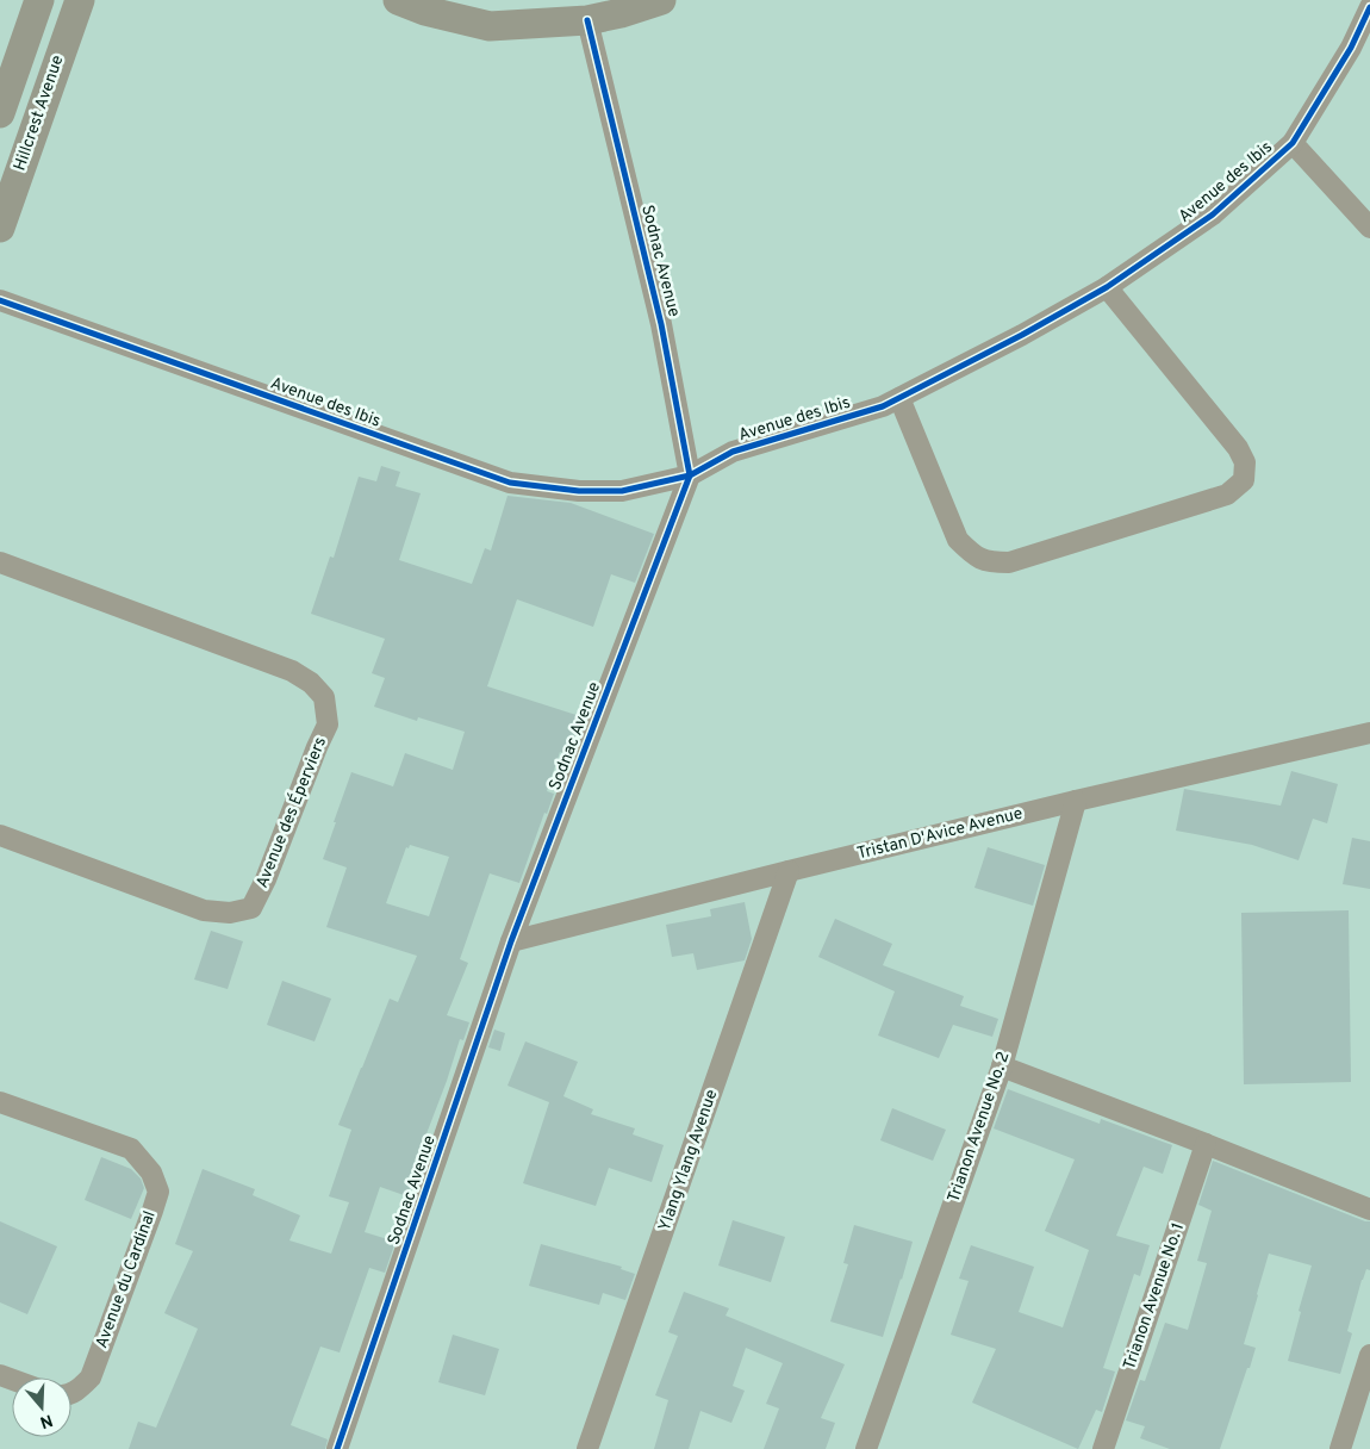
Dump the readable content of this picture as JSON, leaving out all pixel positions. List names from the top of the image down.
{
  "streets": {
    "main road": ["Hillcrest Avenue"],
    "street": [
      "Avenue des Ibis",
      "Sodnac Avenue",
      "Avenue des Éperviers",
      "Tristan D'Avice Avenue",
      "Trianon Avenue No. 2",
      "Ylang Ylang Avenue",
      "Avenue du Cardinal",
      "Trianon Avenue No. 1"
    ]
  },
  "crossings": [
    ["Avenue des Ibis", "Sodnac Avenue"],
    ["Sodnac Avenue", "Tristan D'Avice Avenue"],
    ["Tristan D'Avice Avenue", "Trianon Avenue No. 2"],
    ["Tristan D'Avice Avenue", "Ylang Ylang Avenue"]
  ],
  "north": "bottom"
}
